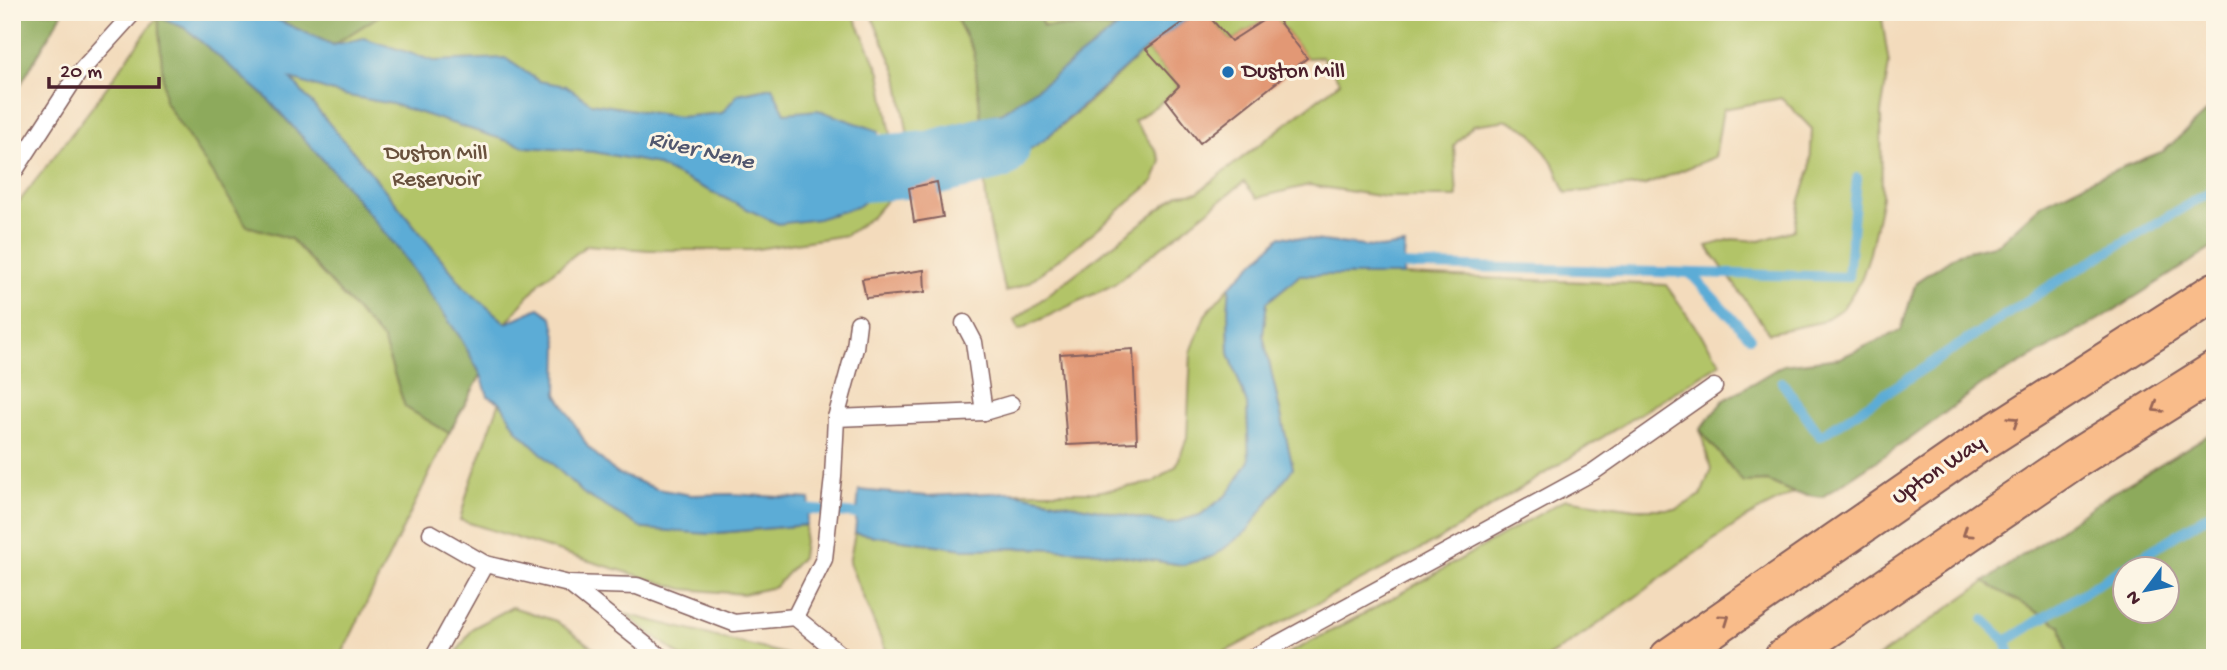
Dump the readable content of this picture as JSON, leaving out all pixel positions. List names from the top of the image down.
{
  "streets": {
    "highway": ["Upton Way"]
  },
  "water": ["River Nene"],
  "parks": ["Duston Mill Reservoir"],
  "places": ["Duston Mill"],
  "scale_bar": "20 m",
  "north": "bottom left"
}
